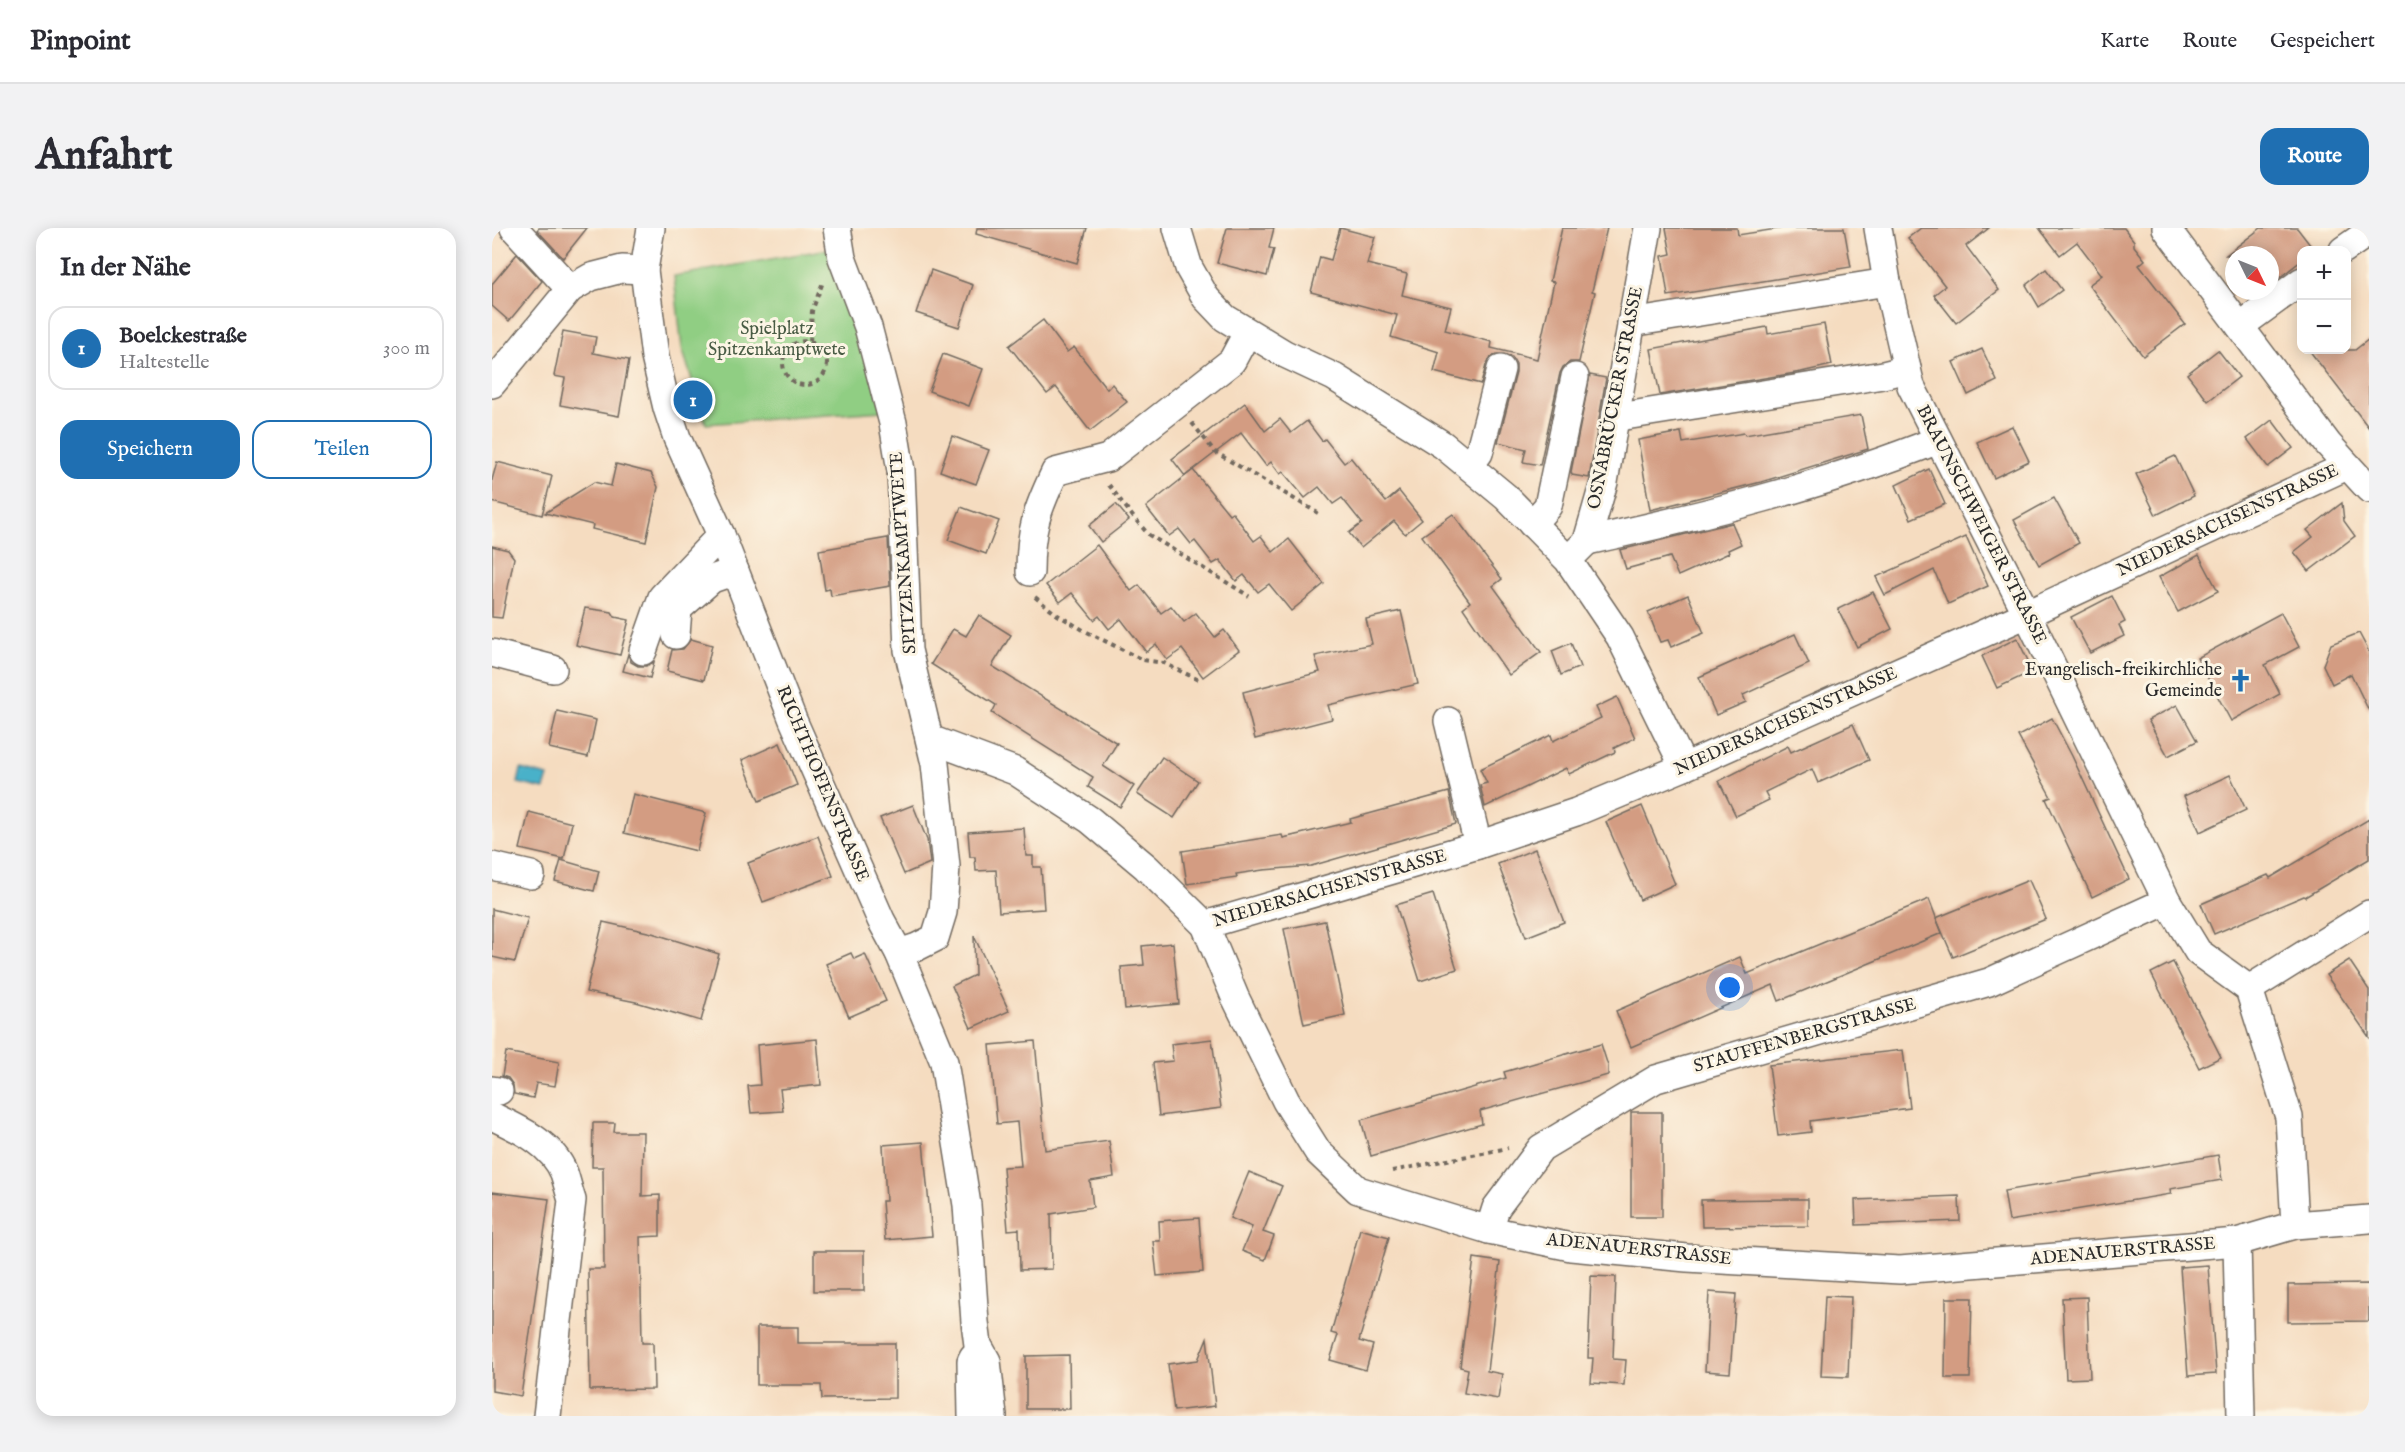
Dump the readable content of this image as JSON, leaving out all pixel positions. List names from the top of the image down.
{
  "streets": {
    "street": [
      "OSNABRÜCKER STRASSE",
      "NIEDERSACHSENSTRASSE",
      "BRAUNSCHWEIGER STRASSE",
      "SPITZENKAMPTWETE",
      "RICHTHOFENSTRASSE",
      "STAUFFENBERGSTRASSE",
      "ADENAUERSTRASSE"
    ]
  },
  "crossings": [
    ["NIEDERSACHSENSTRASSE", "BRAUNSCHWEIGER STRASSE"],
    ["NIEDERSACHSENSTRASSE", "ADENAUERSTRASSE"],
    ["BRAUNSCHWEIGER STRASSE", "STAUFFENBERGSTRASSE"],
    ["SPITZENKAMPTWETE", "RICHTHOFENSTRASSE"],
    ["SPITZENKAMPTWETE", "ADENAUERSTRASSE"],
    ["STAUFFENBERGSTRASSE", "ADENAUERSTRASSE"]
  ],
  "parks": ["Spielplatz Spitzenkamptwete"],
  "places": {
    "church": ["Evangelisch-freikirchliche Gemeinde"]
  },
  "north": "bottom right",
  "page": {
    "header": "Pinpoint",
    "nav": ["Karte", "Route", "Gespeichert"],
    "buttons": [
      "Route",
      ["Speichern", "Teilen"]
    ],
    "title": "Anfahrt",
    "heading": "In der Nähe",
    "map_buttons": ["+", "−"],
    "list": [
      {
        "mark": "1",
        "name": "Boelckestraße",
        "note": "Haltestelle",
        "value": "300 m"
      }
    ],
    "pins": "1"
  }
}
